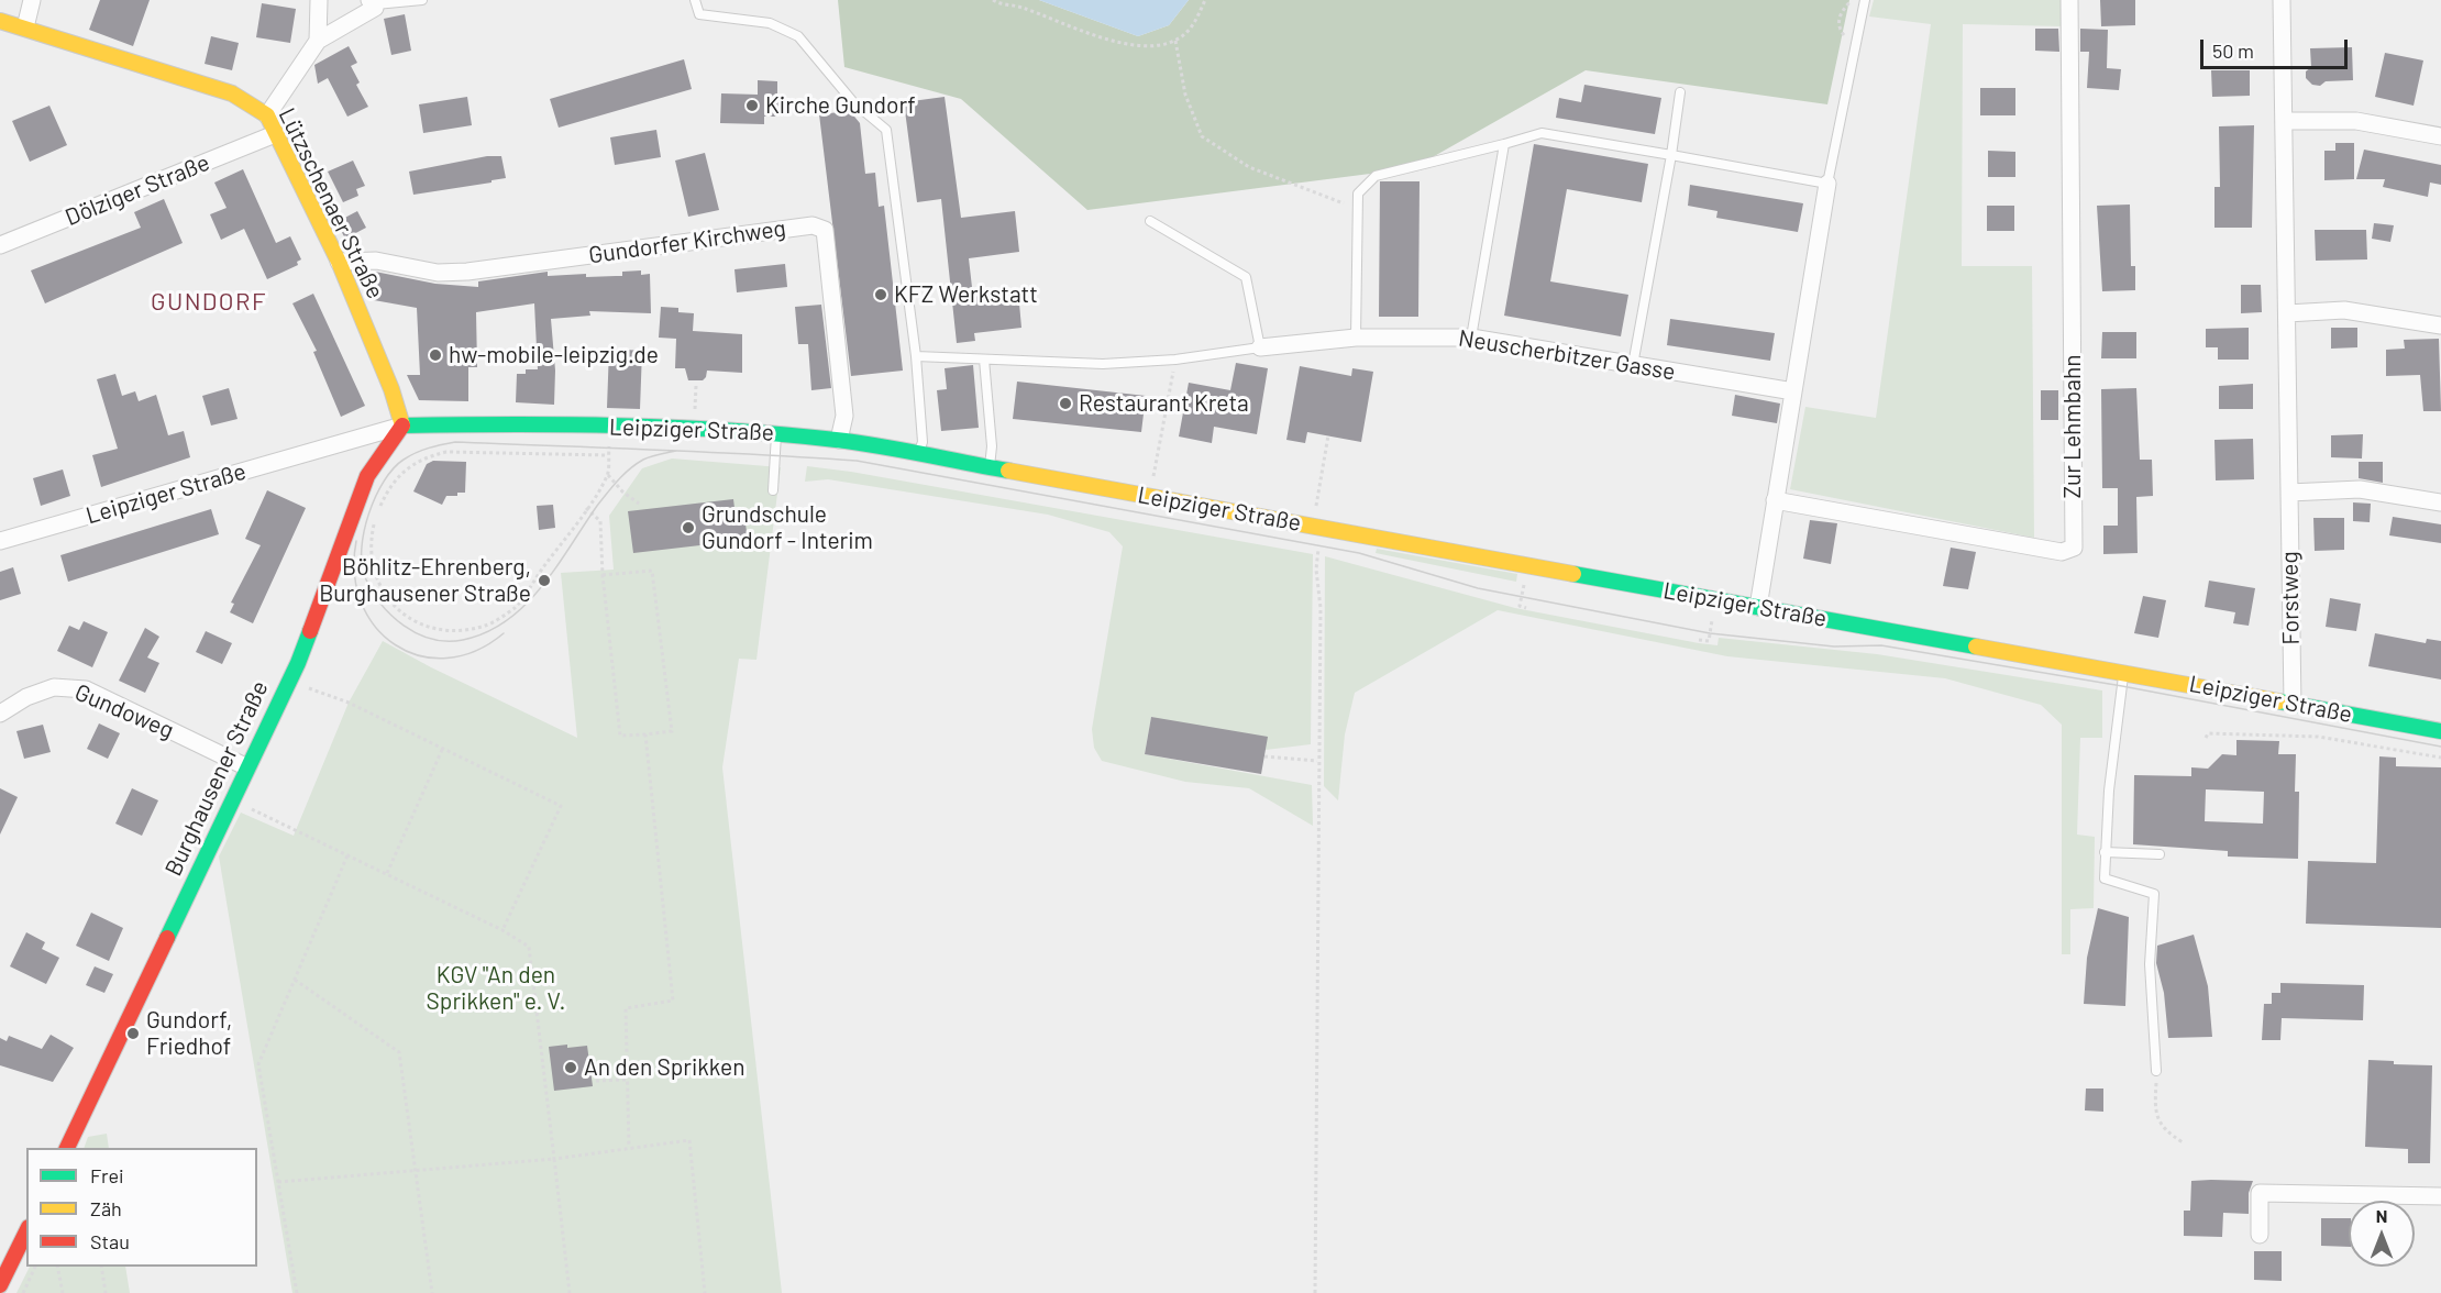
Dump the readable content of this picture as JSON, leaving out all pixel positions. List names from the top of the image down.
{
  "streets": {
    "street": [
      "Dölziger Straße",
      "Lützschenaer Straße",
      "Gundorfer Kirchweg",
      "Neuscherbitzer Gasse",
      "Zur Lehmbahn",
      "Leipziger Straße",
      "Forstweg",
      "Gundoweg",
      "Burghausener Straße"
    ]
  },
  "crossings": [
    ["Dölziger Straße", "Lützschenaer Straße"],
    ["Lützschenaer Straße", "Gundorfer Kirchweg"],
    ["Lützschenaer Straße", "Leipziger Straße"],
    ["Lützschenaer Straße", "Burghausener Straße"],
    ["Gundorfer Kirchweg", "Leipziger Straße"],
    ["Leipziger Straße", "Forstweg"],
    ["Leipziger Straße", "Burghausener Straße"],
    ["Gundoweg", "Burghausener Straße"]
  ],
  "districts": ["GUNDORF"],
  "parks": ["KGV \"An den Sprikken\" e. V."],
  "places": [
    "Kirche Gundorf",
    "KFZ Werkstatt",
    "hw-mobile-leipzig.de",
    "Restaurant Kreta",
    "Grundschule Gundorf - Interim",
    "Böhlitz-Ehrenberg, Burghausener Straße",
    "Gundorf, Friedhof",
    "An den Sprikken"
  ],
  "legend": ["Frei", "Zäh", "Stau"],
  "scale_bar": "50 m",
  "north": "top"
}
